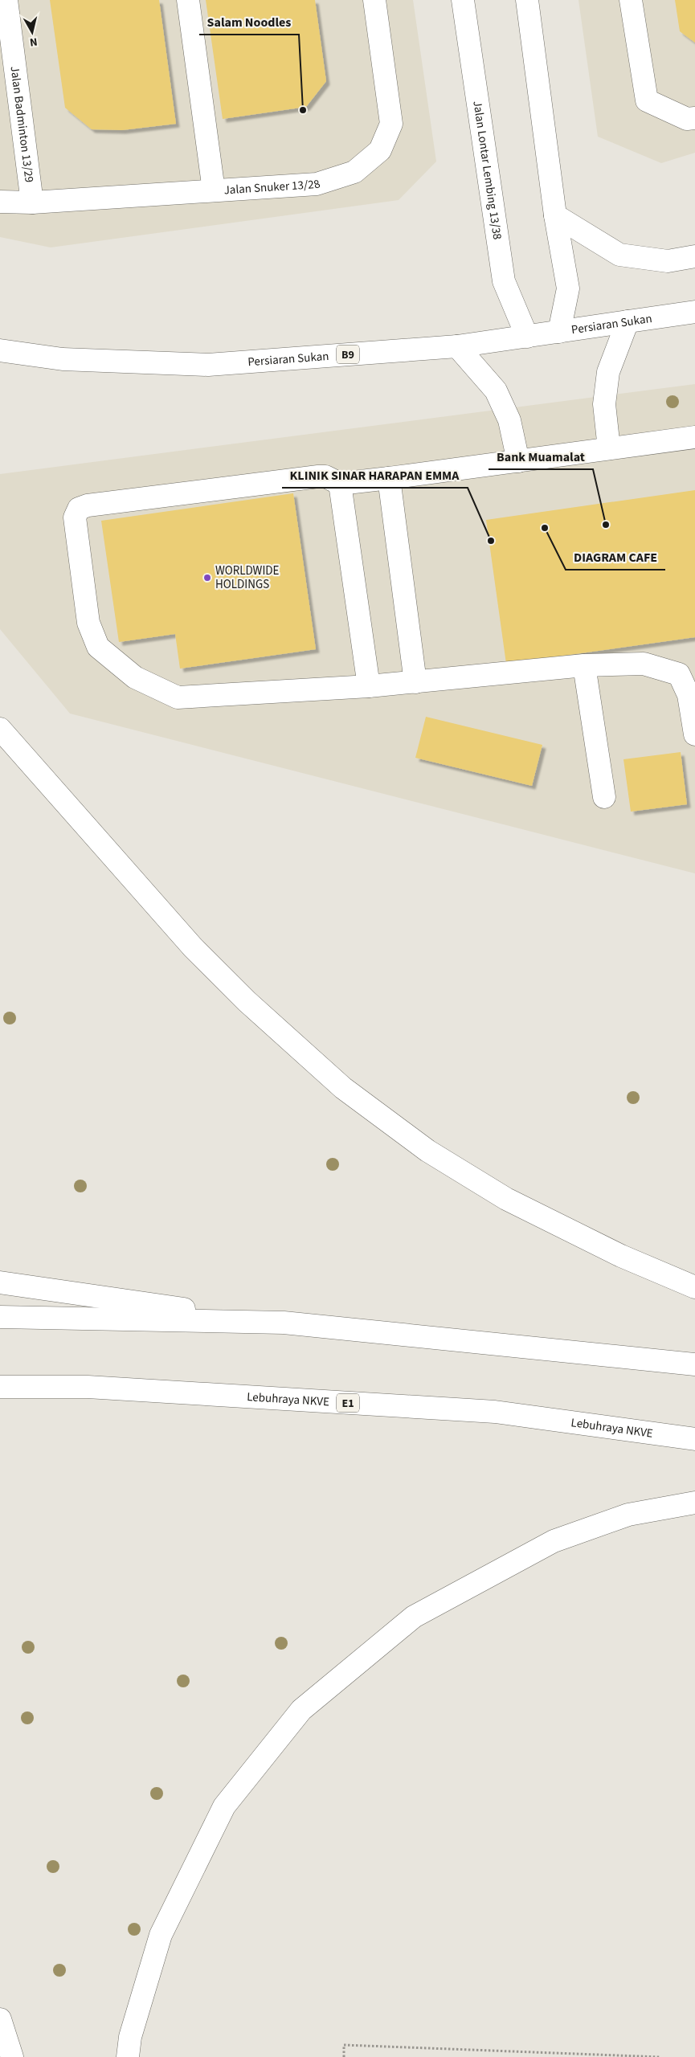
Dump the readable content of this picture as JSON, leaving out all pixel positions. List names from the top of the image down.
{
  "streets": {
    "main road": [
      "Jalan Badminton 13/29",
      "Jalan Lontar Lembing 13/38",
      "Jalan Snuker 13/28",
      "Persiaran Sukan",
      "B9",
      "Lebuhraya NKVE",
      "E1"
    ]
  },
  "crossings": [
    ["Jalan Badminton 13/29", "Jalan Snuker 13/28"],
    ["Jalan Lontar Lembing 13/38", "Persiaran Sukan"]
  ],
  "places": [
    "Salam Noodles",
    "Bank Muamalat",
    "DIAGRAM CAFE",
    "KLINIK SINAR HARAPAN EMMA",
    "WORLDWIDE HOLDINGS"
  ],
  "north": "bottom"
}
